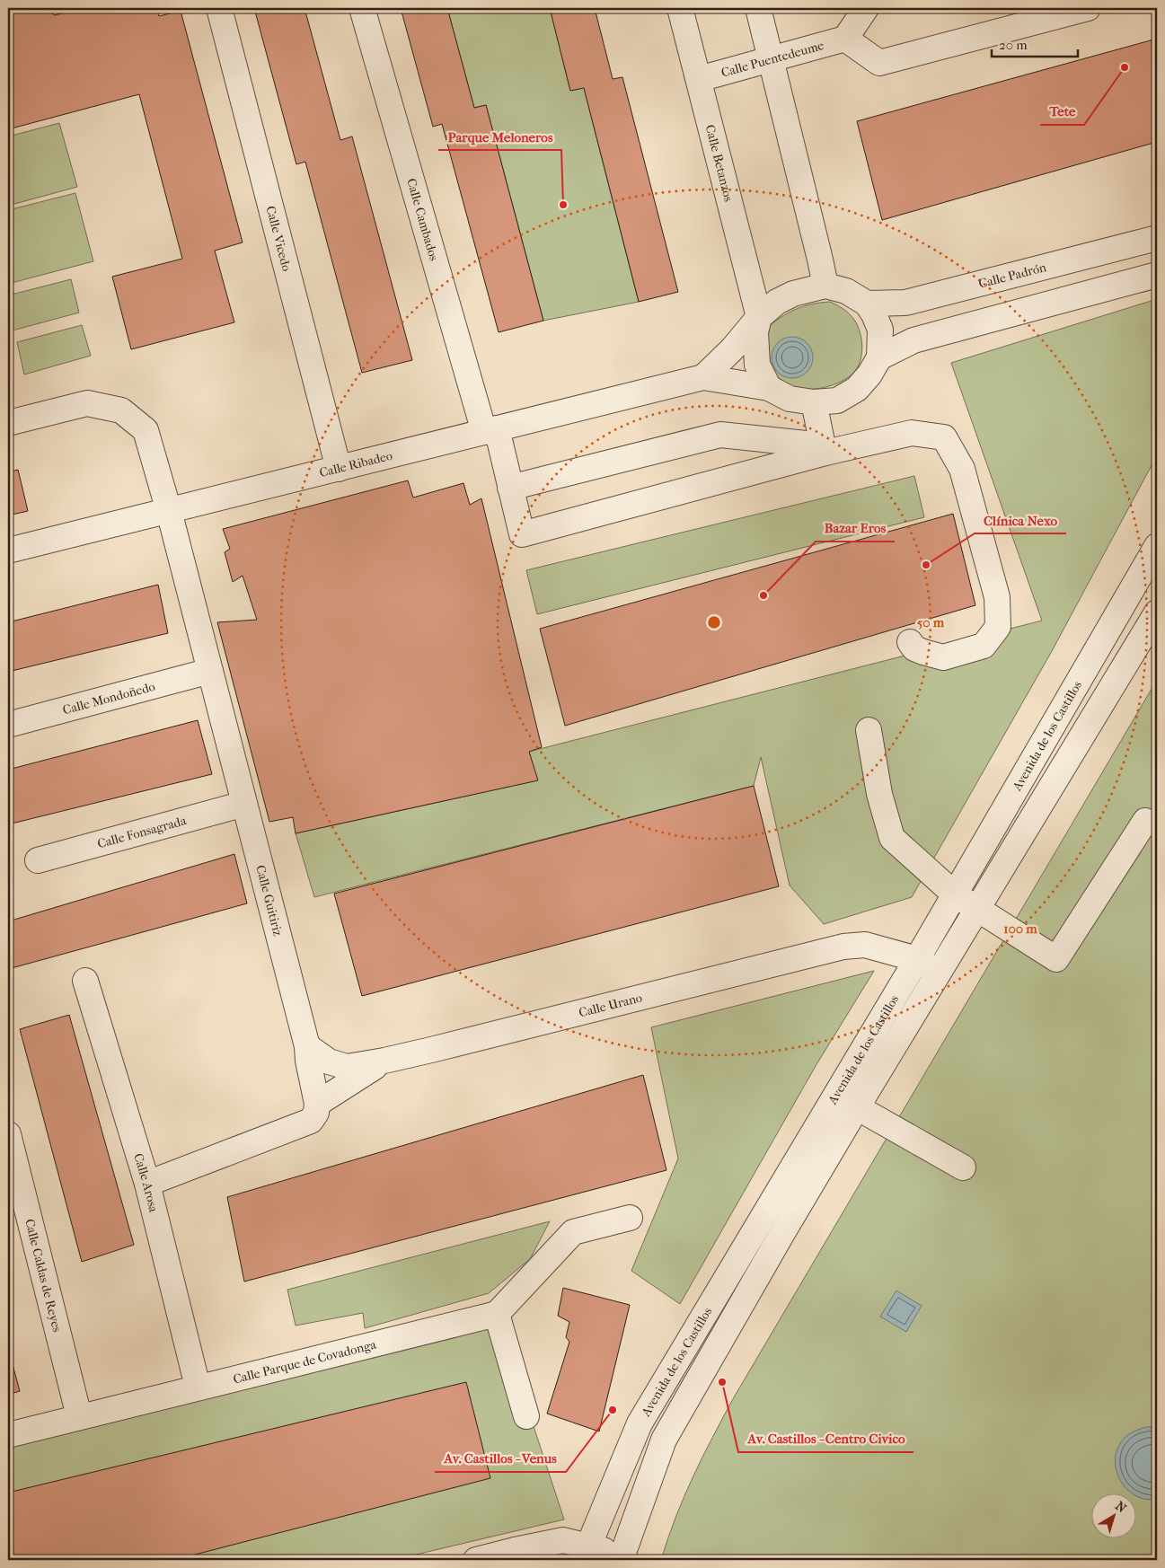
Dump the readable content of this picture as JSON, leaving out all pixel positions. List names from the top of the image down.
{
  "streets": {
    "street": [
      "Calle Puentedeume",
      "Calle Betanzos",
      "Calle Cambados",
      "Calle Vicedo",
      "Calle Padrón",
      "Calle Ribadeo",
      "Calle Mondoñedo",
      "Avenida de los Castillos",
      "Calle Fonsagrada",
      "Calle Guitiriz",
      "Calle Urano",
      "Calle Arosa",
      "Calle Caldas de Reyes",
      "Calle Parque de Covadonga"
    ]
  },
  "crossings": [
    ["Calle Puentedeume", "Calle Betanzos"],
    ["Calle Betanzos", "Calle Padrón"],
    ["Calle Betanzos", "Calle Ribadeo"],
    ["Calle Cambados", "Calle Ribadeo"],
    ["Calle Vicedo", "Calle Ribadeo"],
    ["Calle Padrón", "Calle Ribadeo"],
    ["Calle Ribadeo", "Calle Guitiriz"],
    ["Calle Mondoñedo", "Calle Guitiriz"],
    ["Avenida de los Castillos", "Calle Urano"],
    ["Calle Fonsagrada", "Calle Guitiriz"],
    ["Calle Guitiriz", "Calle Urano"],
    ["Calle Arosa", "Calle Parque de Covadonga"],
    ["Calle Caldas de Reyes", "Calle Parque de Covadonga"]
  ],
  "places": [
    "Tete",
    "Parque Meloneros",
    "Clínica Nexo",
    "Bazar Eros",
    "Av. Castillos - Centro Civico",
    "Av. Castillos - Venus"
  ],
  "scale_bar": "20 m",
  "north": "top right",
  "rings": ["50 m", "100 m"]
}
